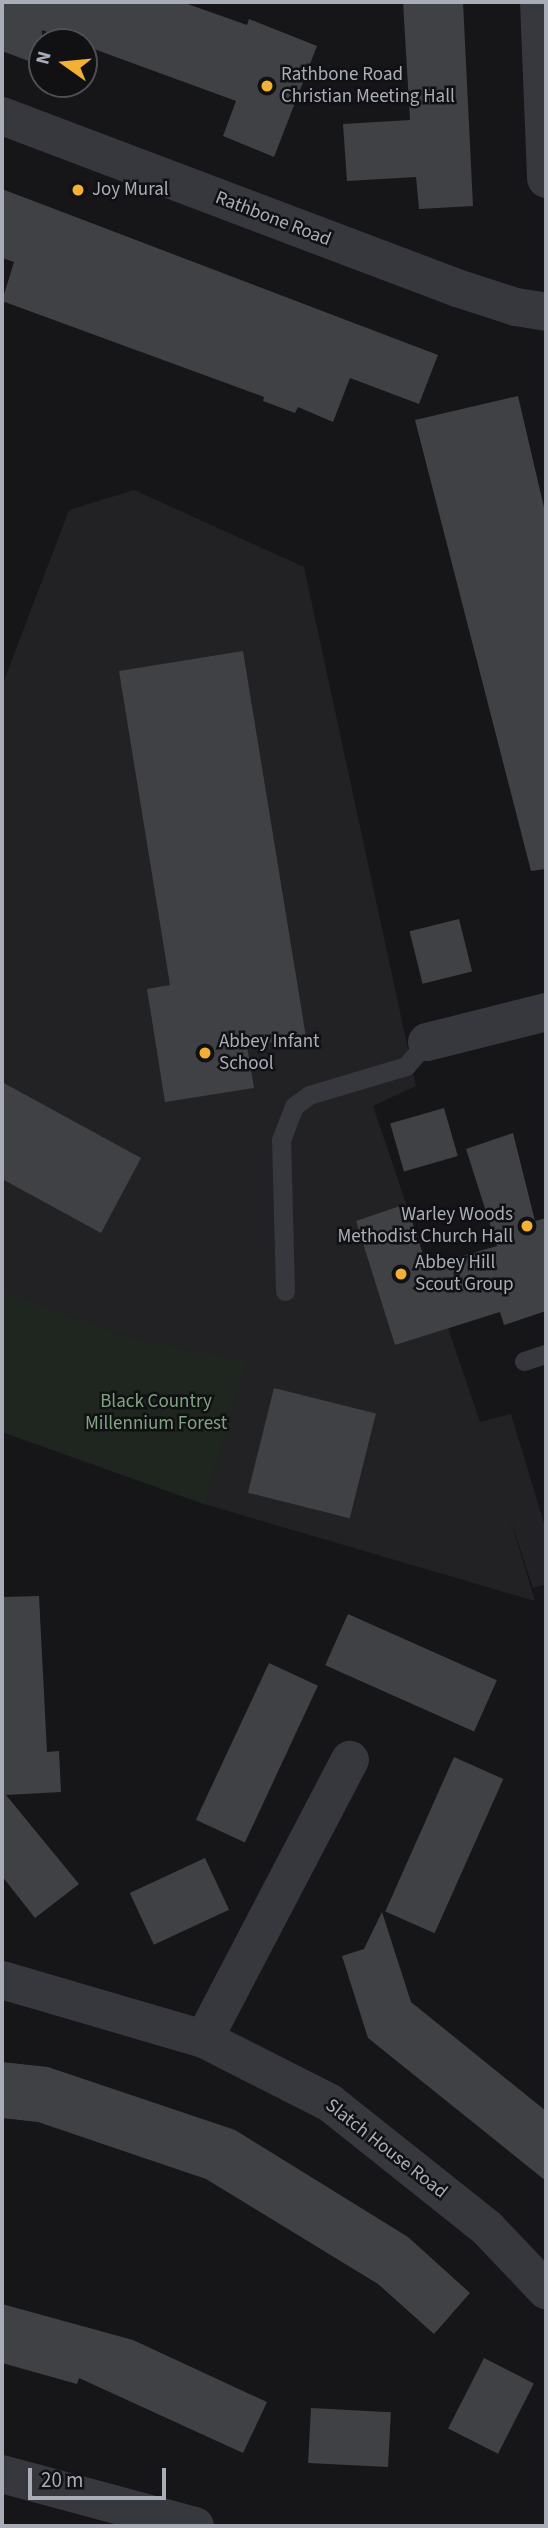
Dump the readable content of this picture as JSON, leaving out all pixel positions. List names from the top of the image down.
{
  "streets": {
    "street": ["Rathbone Road", "Slatch House Road"]
  },
  "parks": ["Black Country Millennium Forest"],
  "places": [
    "Rathbone Road Christian Meeting Hall",
    "Joy Mural",
    "Abbey Infant School",
    "Warley Woods Methodist Church Hall",
    "Abbey Hill Scout Group"
  ],
  "scale_bar": "20 m",
  "north": "left"
}
